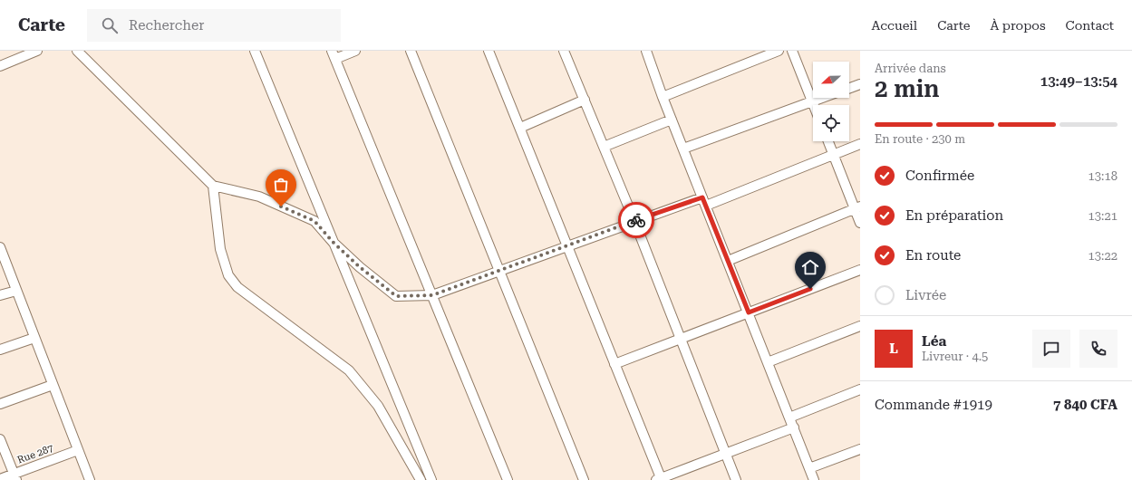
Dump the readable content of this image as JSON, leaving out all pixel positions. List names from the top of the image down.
{
  "streets": {
    "street": ["Rue 287"]
  },
  "north": "left",
  "page": {
    "header": "Carte",
    "search": "Rechercher",
    "nav": [
      "Accueil",
      "Carte",
      "À propos",
      "Contact"
    ],
    "heading": ["2 min", "Arrivée dans", "13:49–13:54"],
    "panel": [
      "Léa",
      "Livreur · 4.5",
      "Commande #1919",
      "7 840 CFA"
    ],
    "bar": "En route · 230 m",
    "list": [
      ["Confirmée", "13:18"],
      ["En préparation", "13:21"],
      ["En route", "13:22"],
      "Livrée"
    ],
    "round": "L"
  }
}
